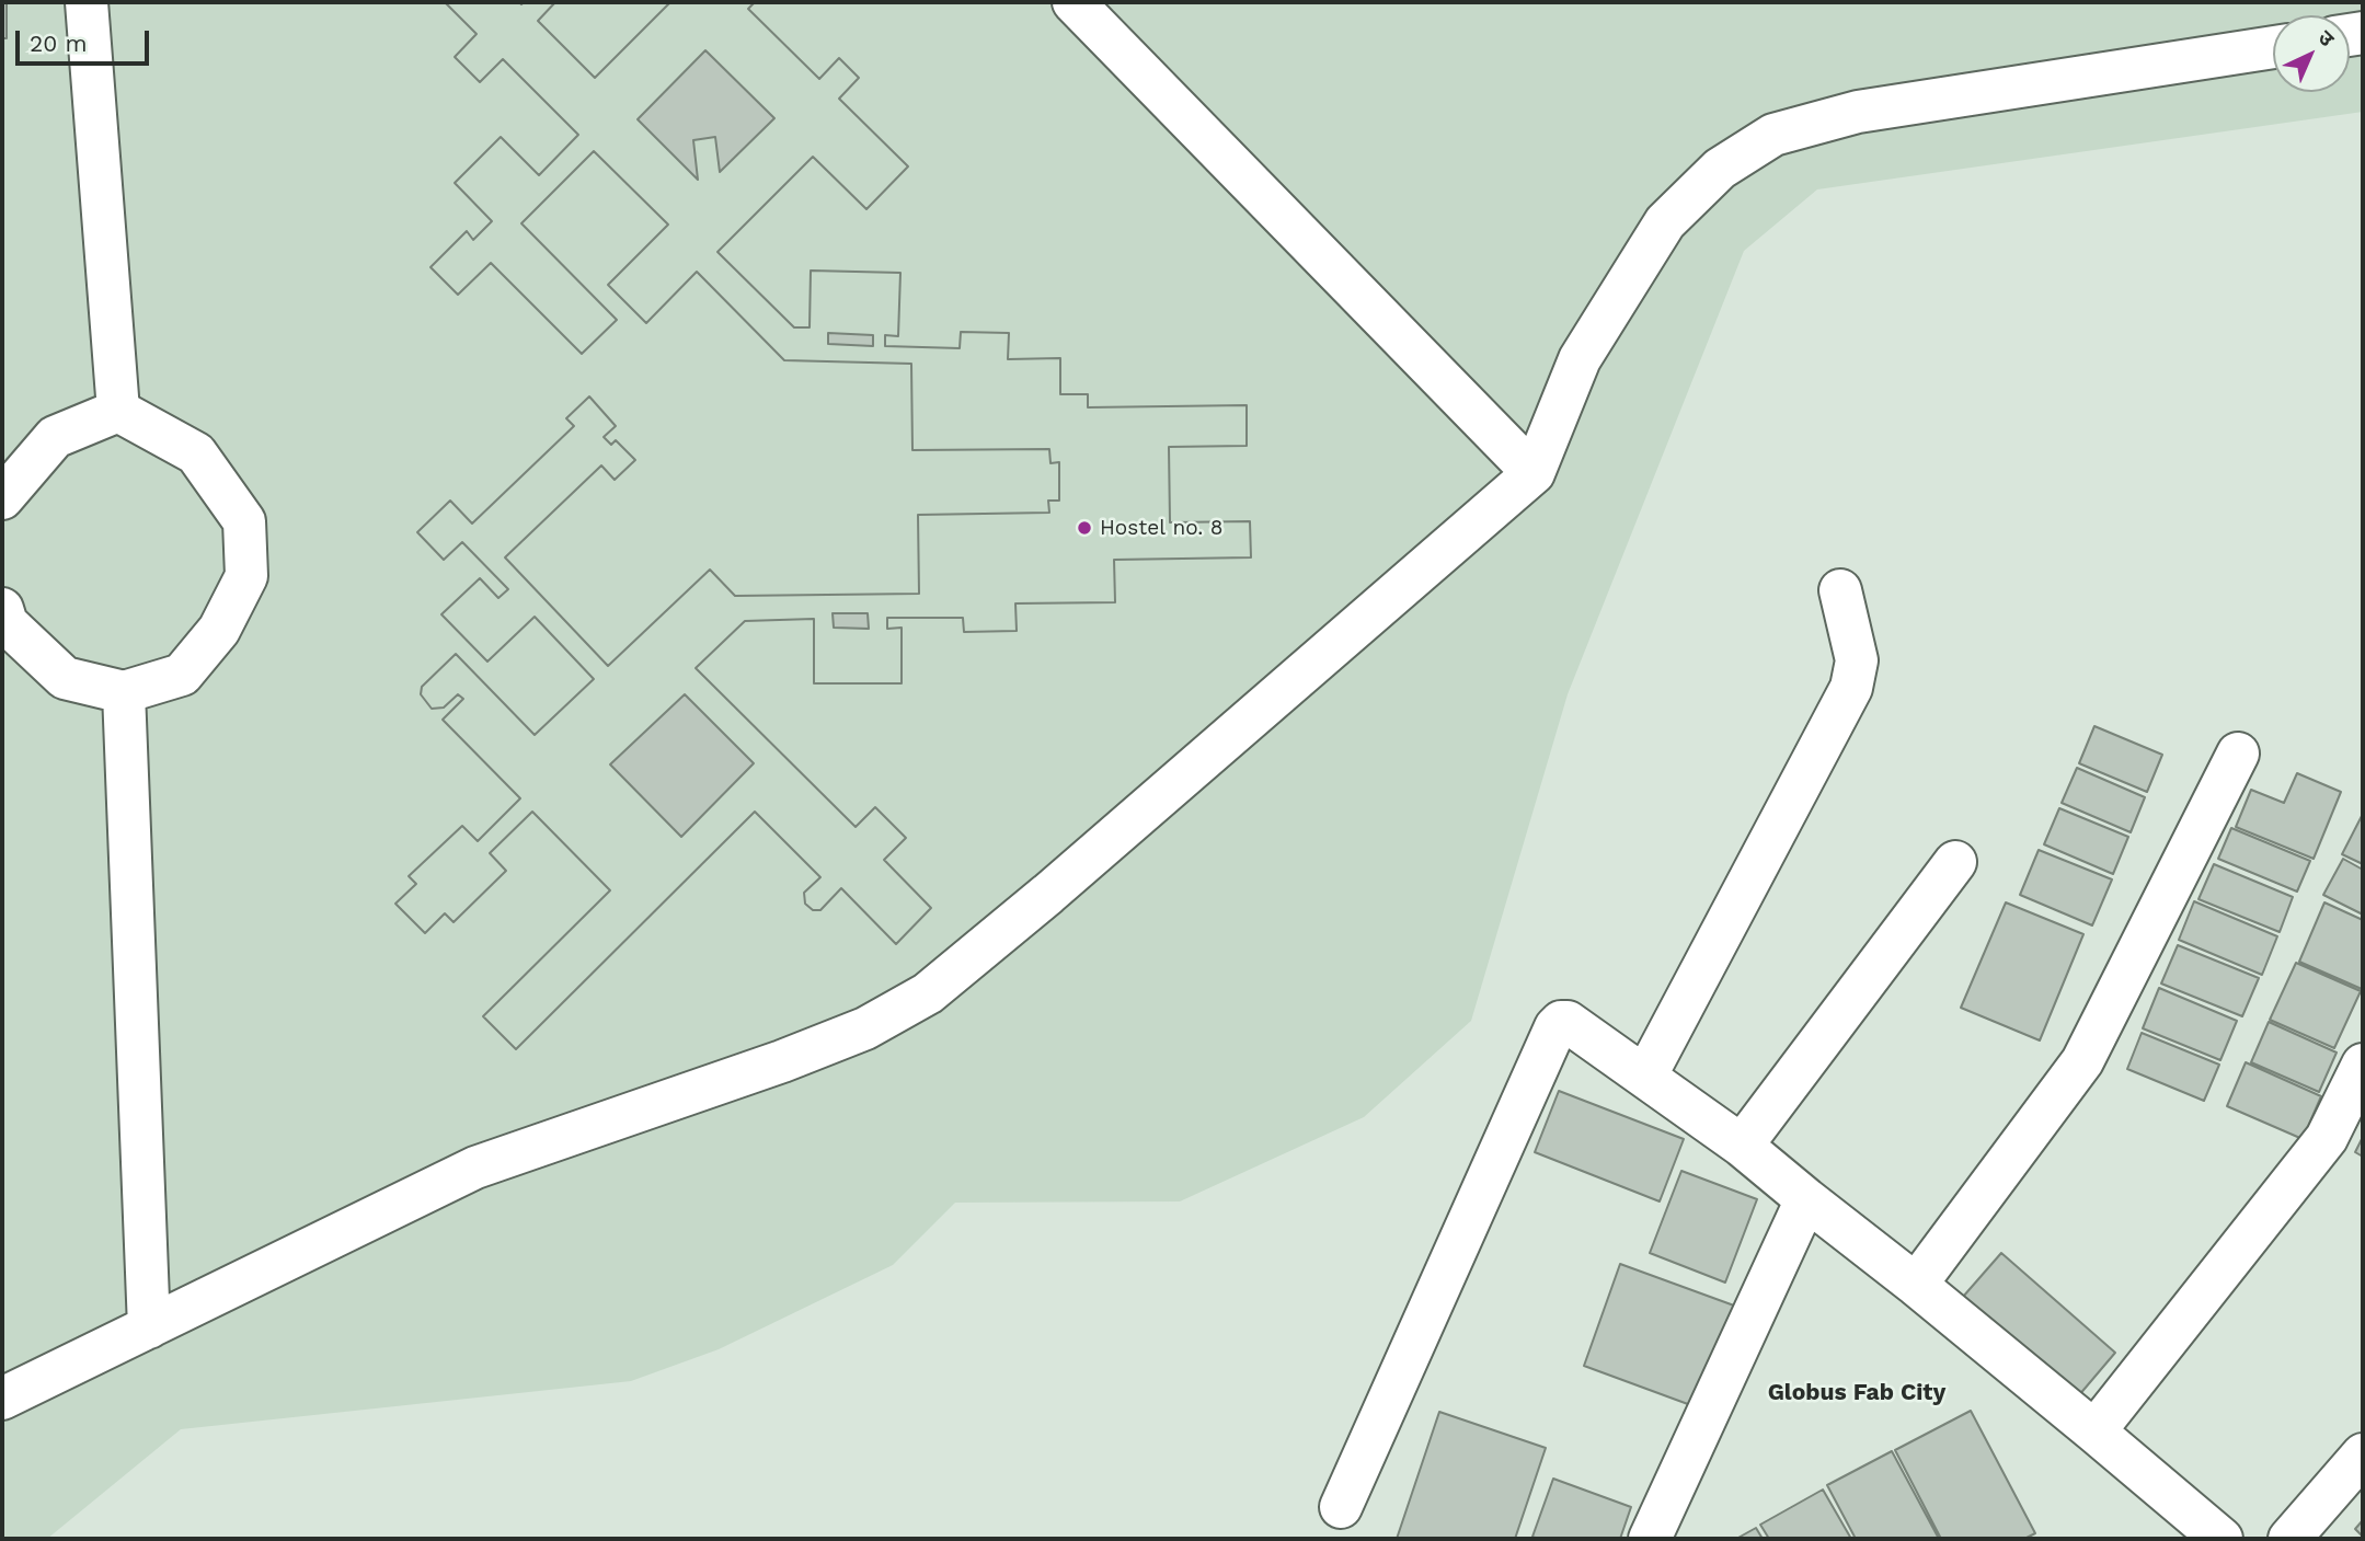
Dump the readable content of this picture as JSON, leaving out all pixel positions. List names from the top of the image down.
{
  "districts": ["Globus Fab City"],
  "places": ["Hostel no. 8"],
  "scale_bar": "20 m",
  "north": "top right"
}
